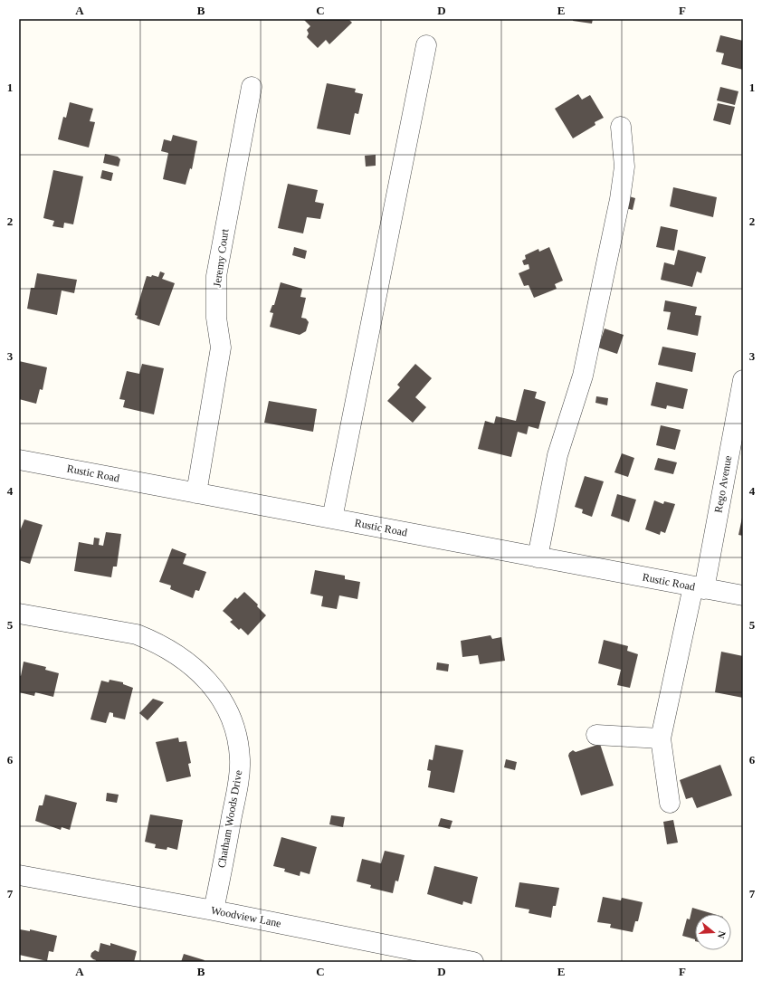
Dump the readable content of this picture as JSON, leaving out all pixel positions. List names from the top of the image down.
{
  "streets": {
    "street": [
      "Jeremy Court",
      "Rustic Road",
      "Rego Avenue",
      "Chatham Woods Drive",
      "Woodview Lane"
    ]
  },
  "crossings": [
    ["Jeremy Court", "Rustic Road"],
    ["Rustic Road", "Rego Avenue"],
    ["Chatham Woods Drive", "Woodview Lane"]
  ],
  "north": "right",
  "grid": {
    "columns": [
      "A",
      "B",
      "C",
      "D",
      "E",
      "F"
    ],
    "rows": [
      "1",
      "2",
      "3",
      "4",
      "5",
      "6",
      "7"
    ]
  }
}
